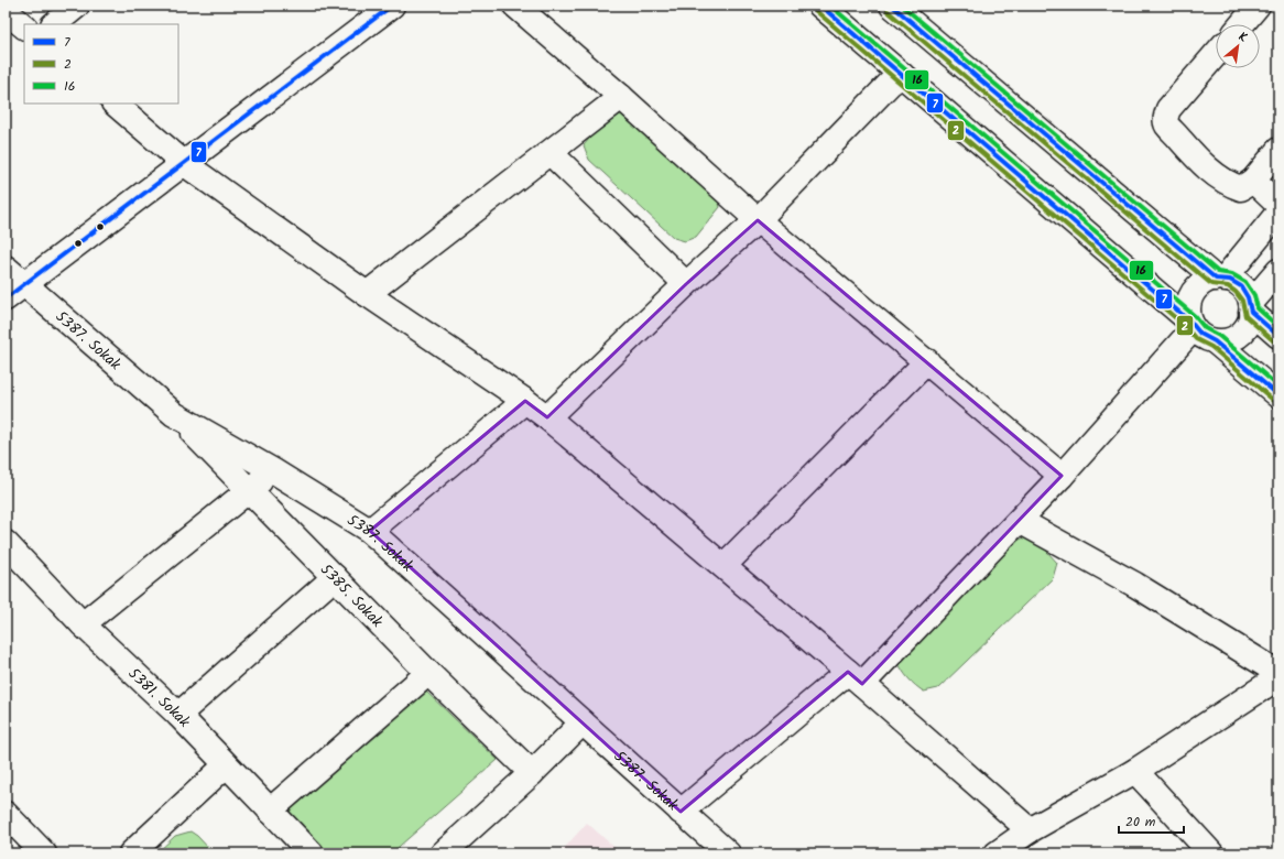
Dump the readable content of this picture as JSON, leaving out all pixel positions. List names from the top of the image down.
{
  "streets": {
    "street": ["5387. Sokak", "5385. Sokak", "5381. Sokak"]
  },
  "crossings": [
    ["5387. Sokak", "5385. Sokak"]
  ],
  "lines": ["transit line 7", "transit line 16", "transit line 2"],
  "legend": ["7", "2", "16"],
  "scale_bar": "20 m",
  "north": "top right"
}
